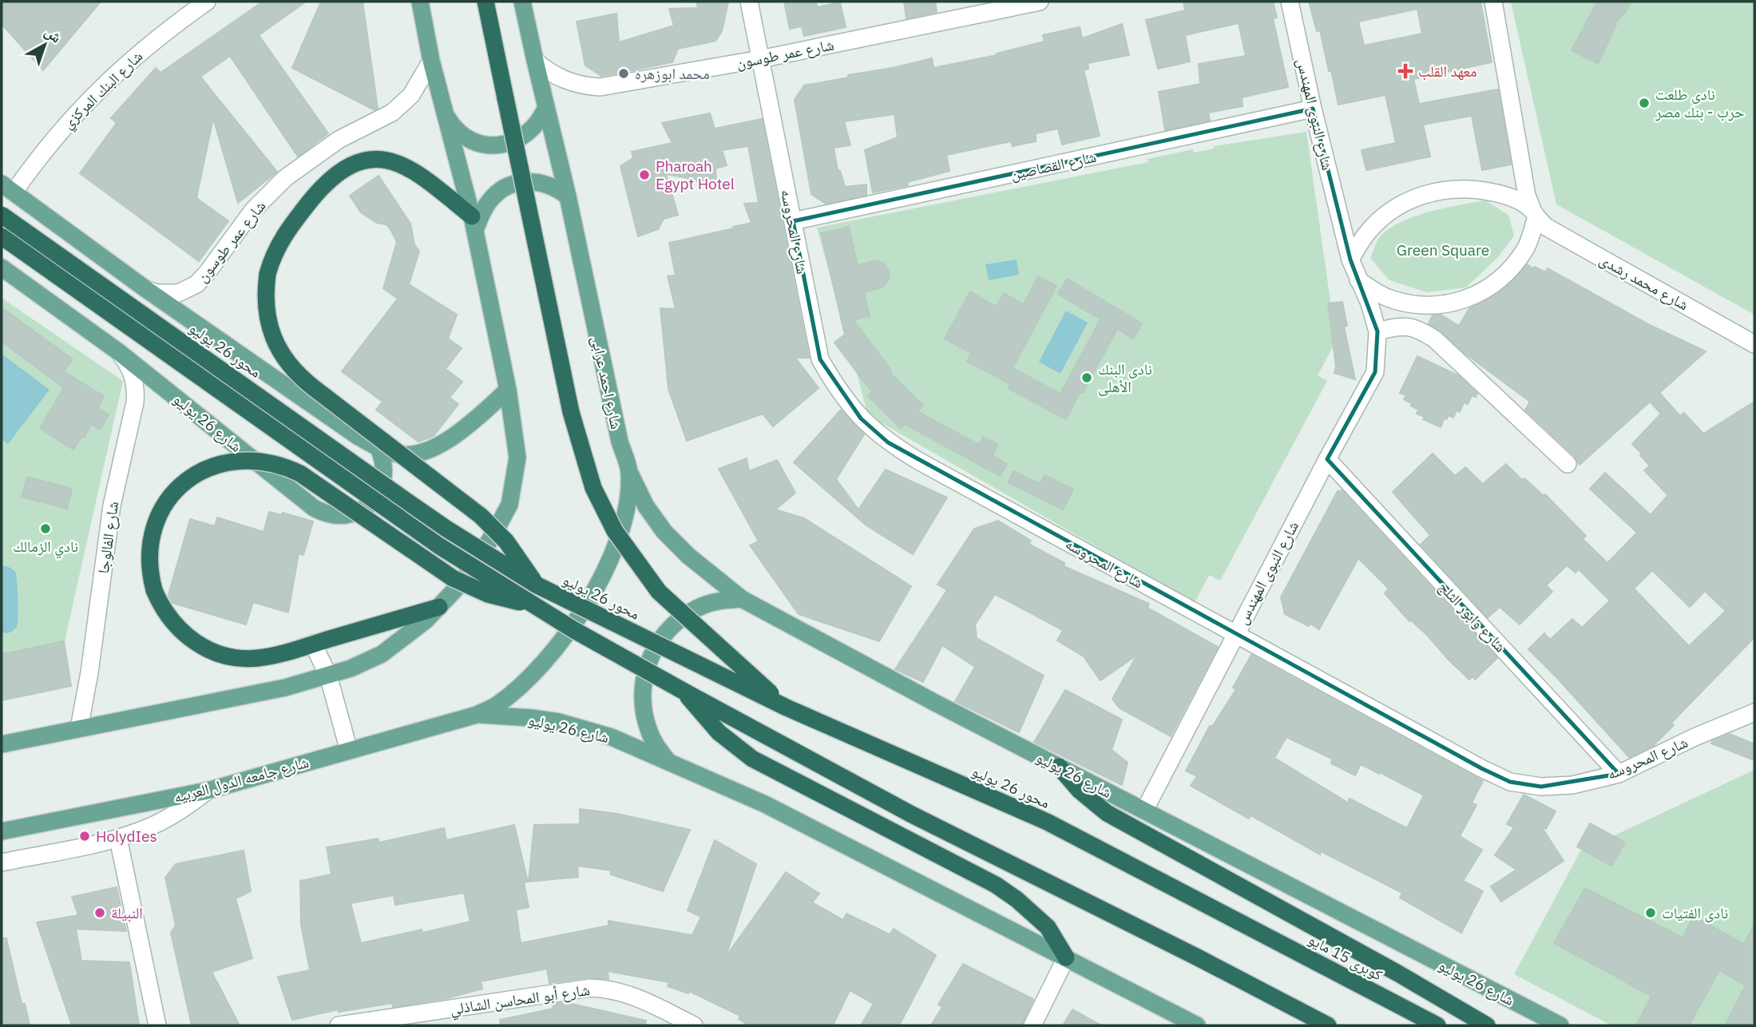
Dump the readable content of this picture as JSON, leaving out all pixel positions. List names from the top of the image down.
{
  "streets": {
    "highway": ["محور 26 يوليو", "كوبرى 15 مايو"],
    "main road": ["شارع احمد عرابى", "شارع 26 يوليو", "شارع جامعه الدول العربيه"],
    "street": [
      "شارع عمر طوسون",
      "شارع البنك المركزي",
      "شارع النبوى المهندس",
      "شارع القصاصين",
      "شارع المحروسه",
      "شارع محمد رشدى",
      "شارع الفالوجا",
      "شارع وابور الثلج",
      "شارع أبو المحاسن الشاذلي"
    ]
  },
  "crossings": [
    ["شارع عمر طوسون", "شارع المحروسه"],
    ["شارع عمر طوسون", "شارع احمد عرابى"],
    ["شارع النبوى المهندس", "شارع القصاصين"],
    ["شارع النبوى المهندس", "شارع المحروسه"],
    ["شارع النبوى المهندس", "شارع محمد رشدى"],
    ["شارع النبوى المهندس", "شارع 26 يوليو"],
    ["شارع النبوى المهندس", "شارع وابور الثلج"],
    ["شارع القصاصين", "شارع المحروسه"],
    ["شارع المحروسه", "شارع وابور الثلج"],
    ["محور 26 يوليو", "كوبرى 15 مايو"],
    ["شارع احمد عرابى", "شارع 26 يوليو"],
    ["شارع احمد عرابى", "شارع جامعه الدول العربيه"],
    ["شارع 26 يوليو", "شارع الفالوجا"],
    ["شارع 26 يوليو", "شارع جامعه الدول العربيه"]
  ],
  "parks": ["Green Square"],
  "places": {
    "health": ["معهد القلب"],
    "other": [
      "محمد ابوزهره",
      "نادى طلعت حرب - بنك مصر",
      "Pharoah Egypt Hotel",
      "نادى البنك الأهلى",
      "نادي الزمالك",
      "HolydIes",
      "النبيلة",
      "نادى الفتيات"
    ]
  },
  "north": "top right"
}
